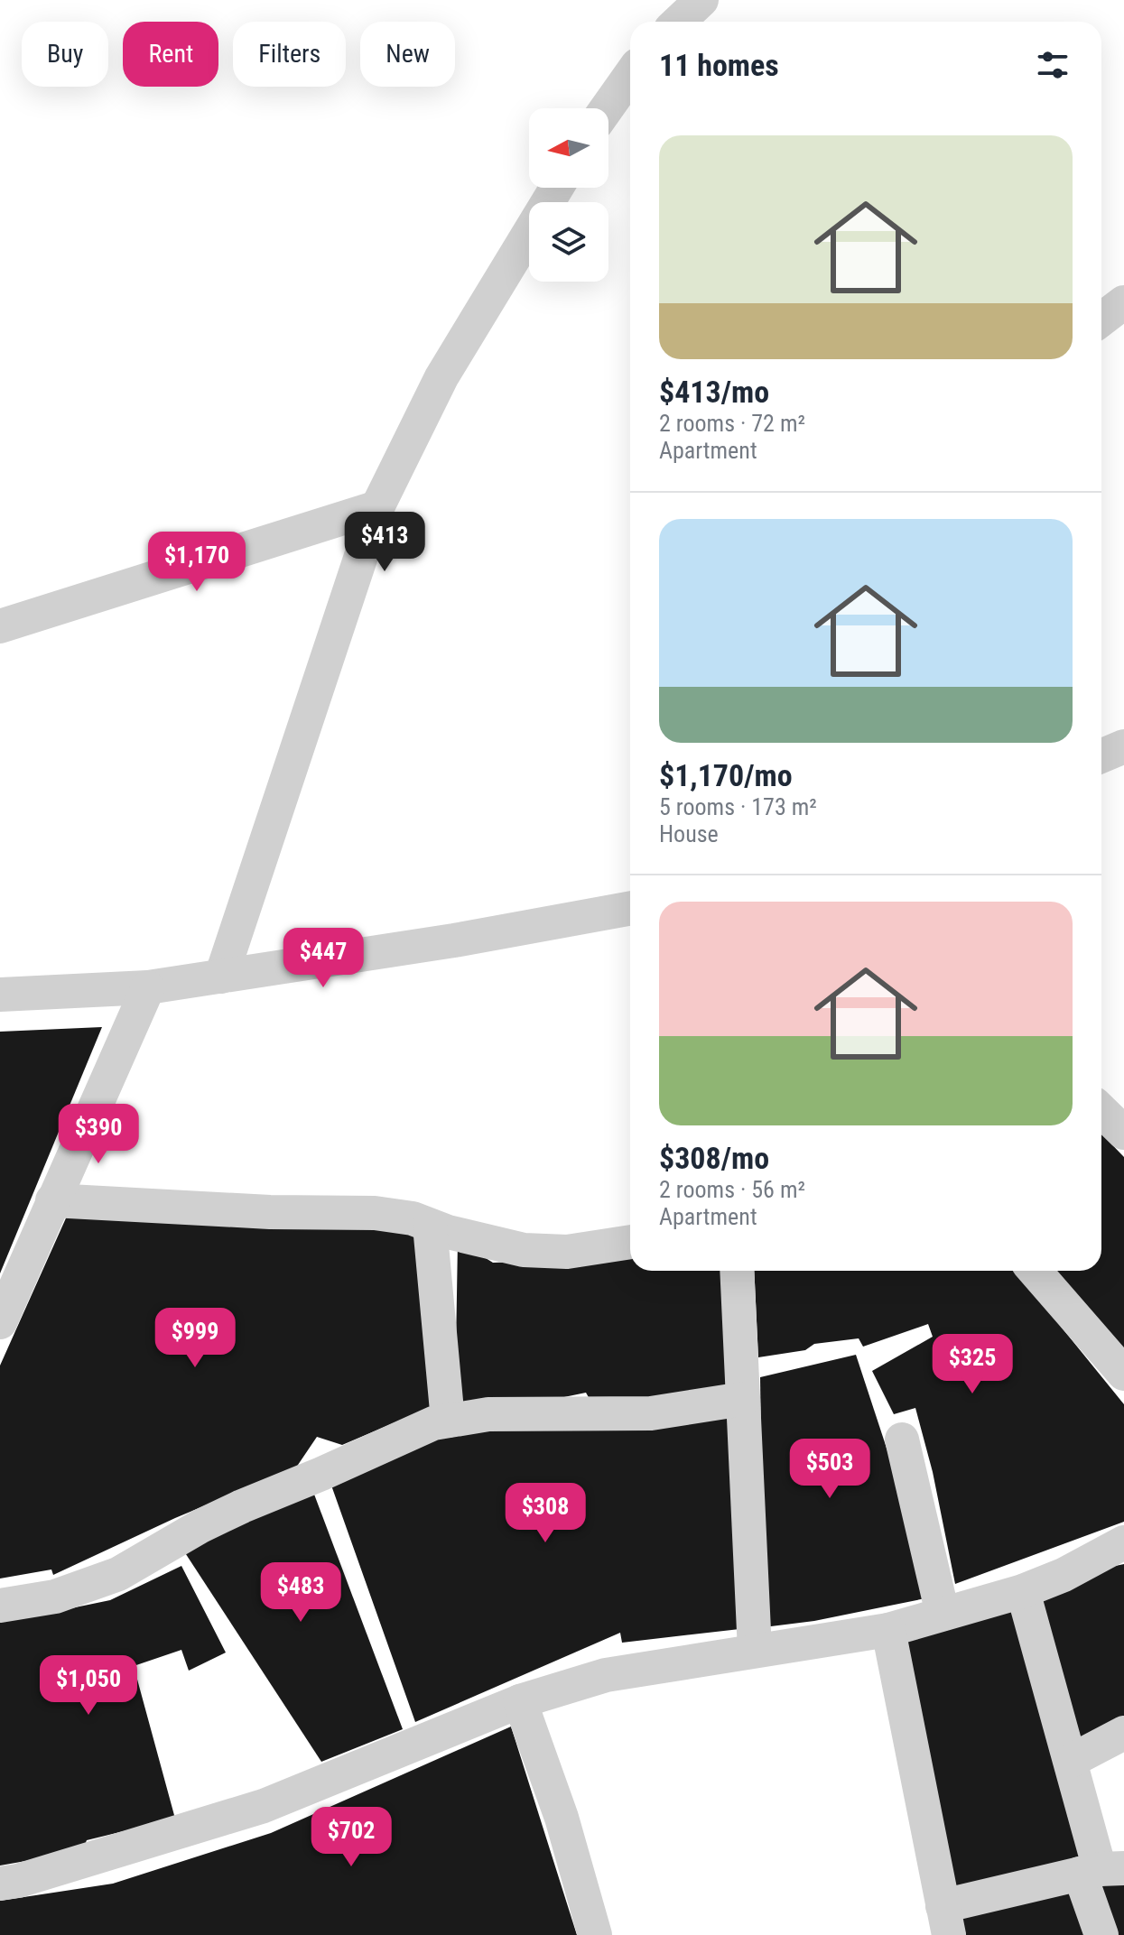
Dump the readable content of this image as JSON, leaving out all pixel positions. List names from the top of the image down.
{
  "north": "left",
  "page": {
    "chip": [
      "Buy",
      "Rent",
      "Filters",
      "New"
    ],
    "heading": "11 homes",
    "list": [
      {
        "name": "$413/mo",
        "note": "2 rooms · 72 m² · Apartment"
      },
      {
        "name": "$1,170/mo",
        "note": "5 rooms · 173 m² · House"
      },
      {
        "name": "$308/mo",
        "note": "2 rooms · 56 m² · Apartment"
      }
    ],
    "price": [
      "$413",
      "$1,170",
      "$447",
      "$390",
      "$999",
      "$325",
      "$503",
      "$308",
      "$483",
      "$1,050",
      "$702"
    ]
  }
}
